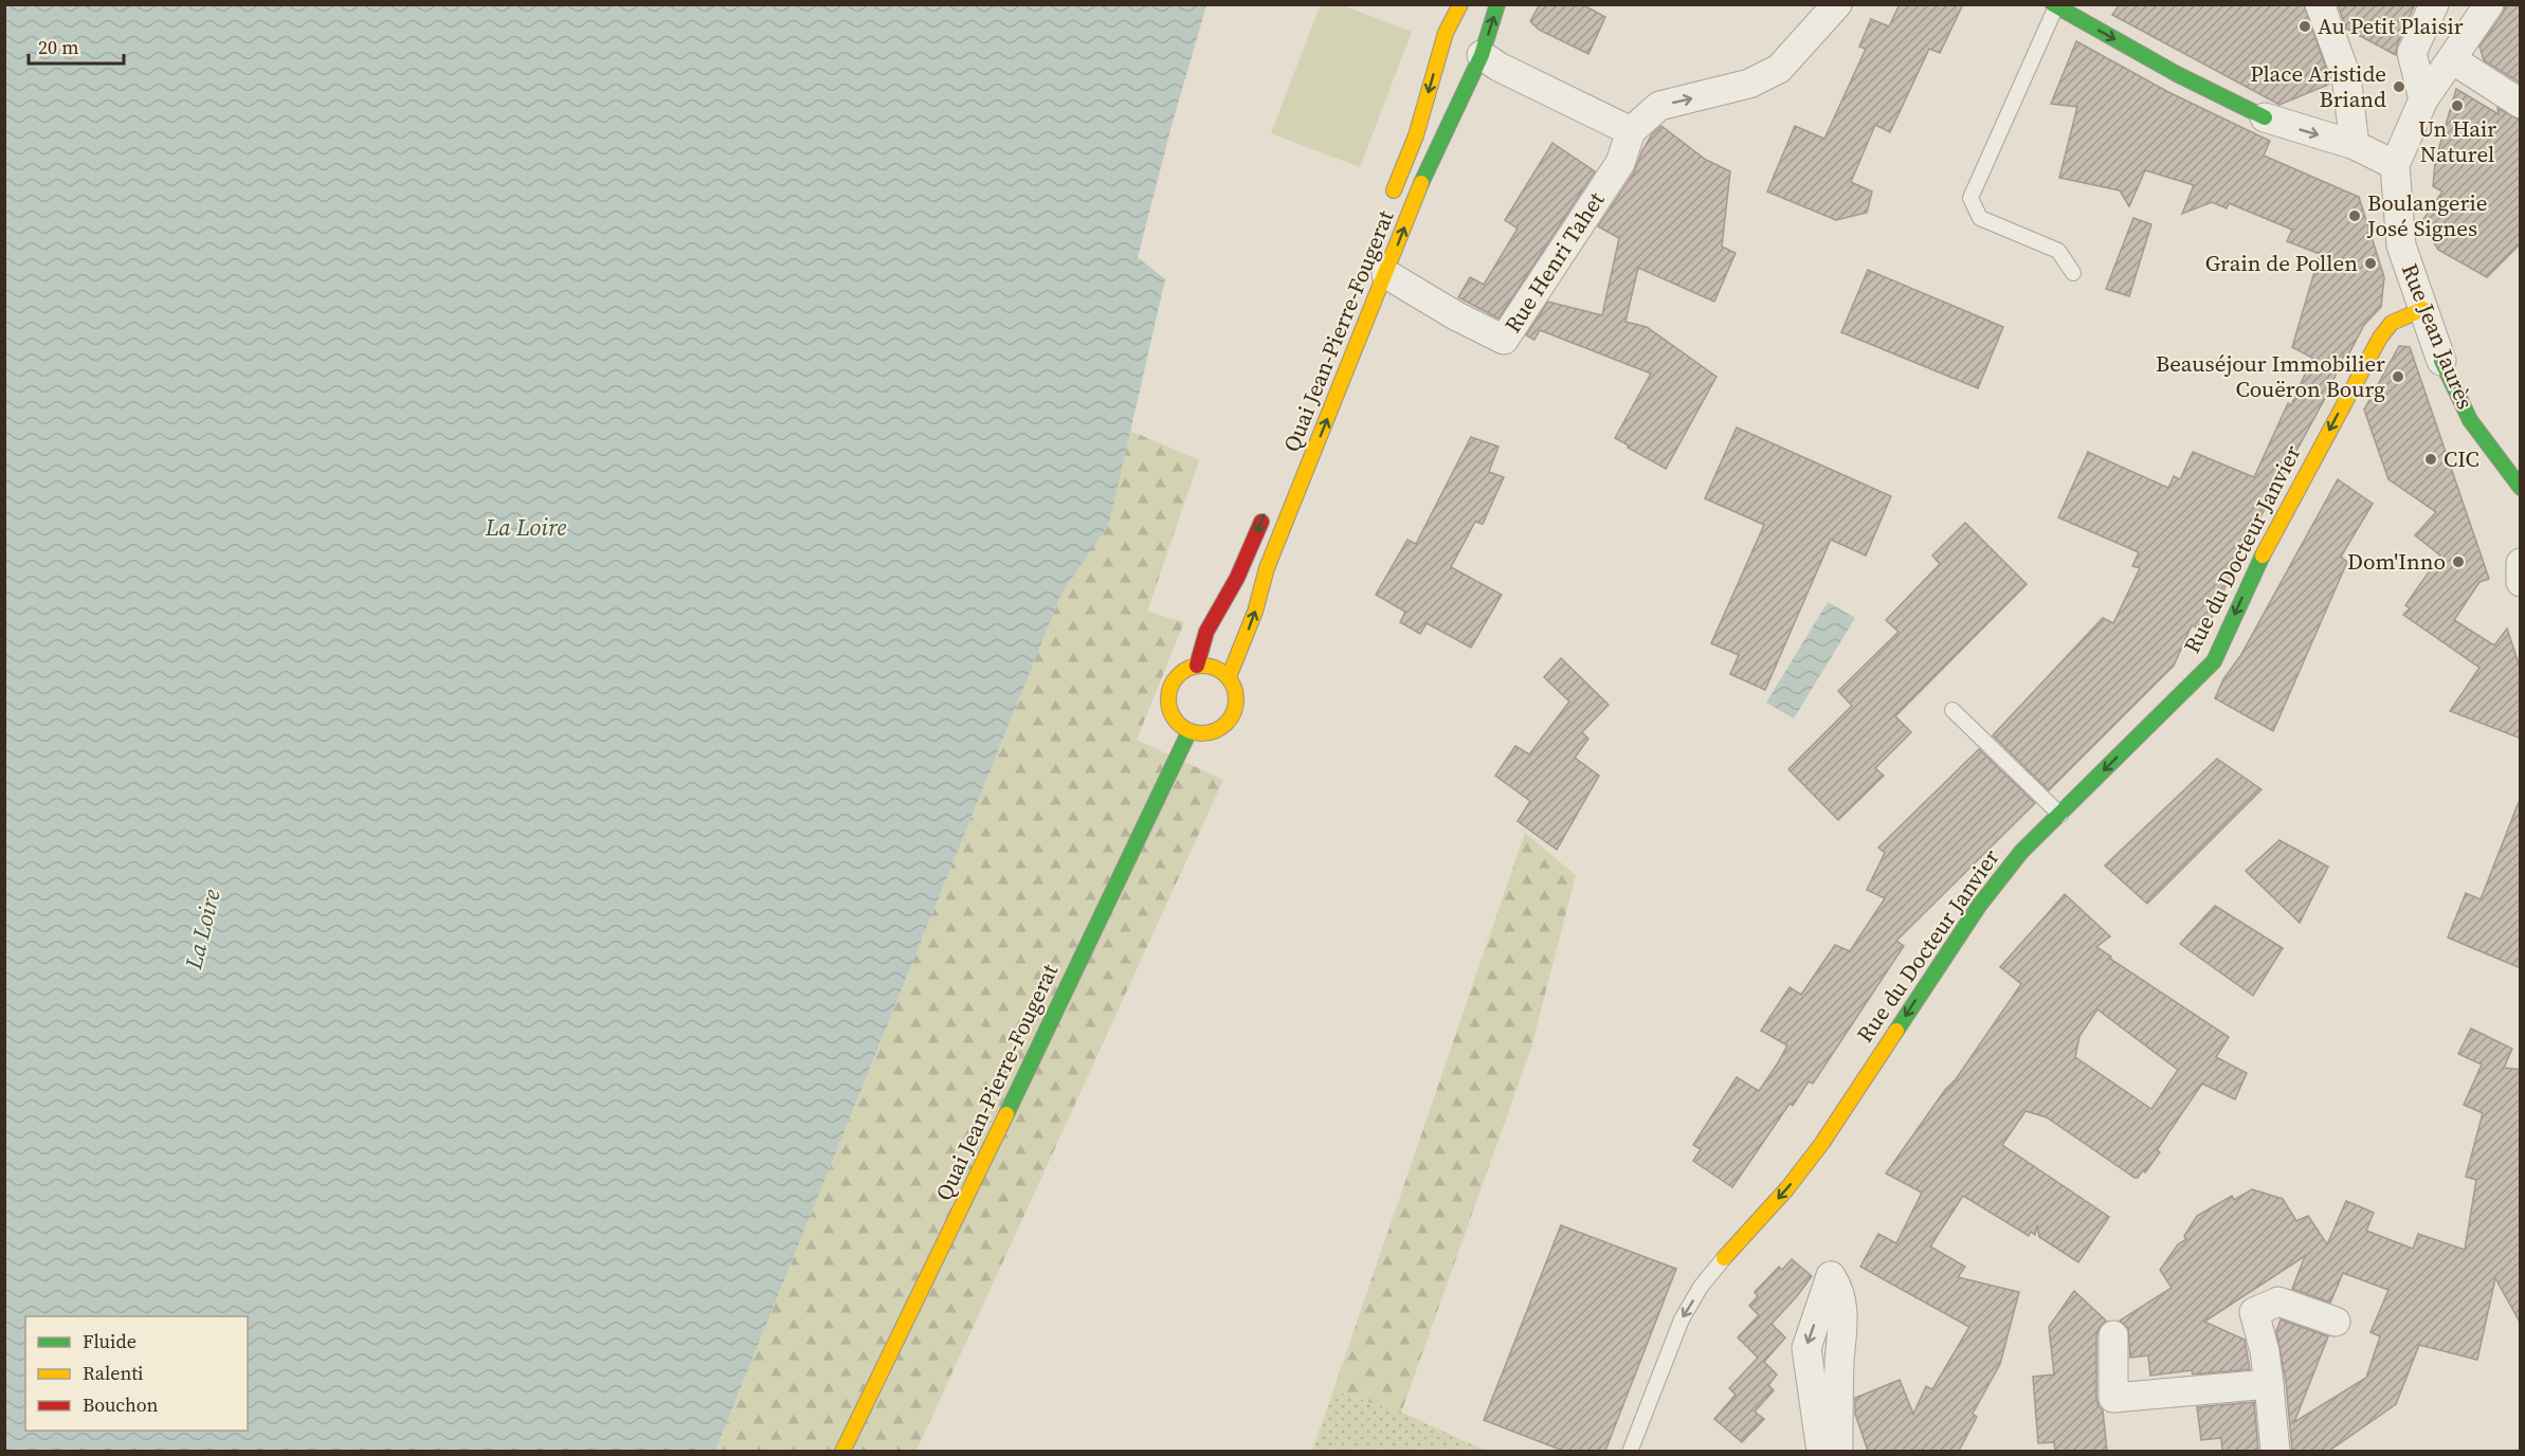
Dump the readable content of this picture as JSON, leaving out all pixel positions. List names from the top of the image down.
{
  "streets": {
    "main road": ["Quai Jean-Pierre-Fougerat", "Rue Jean Jaurès", "Rue du Docteur Janvier"],
    "street": ["Rue Henri Tahet"]
  },
  "crossings": [
    ["Rue Henri Tahet", "Quai Jean-Pierre-Fougerat"],
    ["Rue Jean Jaurès", "Rue du Docteur Janvier"]
  ],
  "one_way": ["Rue du Docteur Janvier"],
  "water": ["La Loire"],
  "places": [
    "Au Petit Plaisir",
    "Place Aristide Briand",
    "Un Hair Naturel",
    "Boulangerie José Signes",
    "Grain de Pollen",
    "Beauséjour Immobilier Couëron Bourg",
    "CIC",
    "Dom'Inno"
  ],
  "legend": ["Fluide", "Ralenti", "Bouchon"],
  "scale_bar": "20 m"
}
